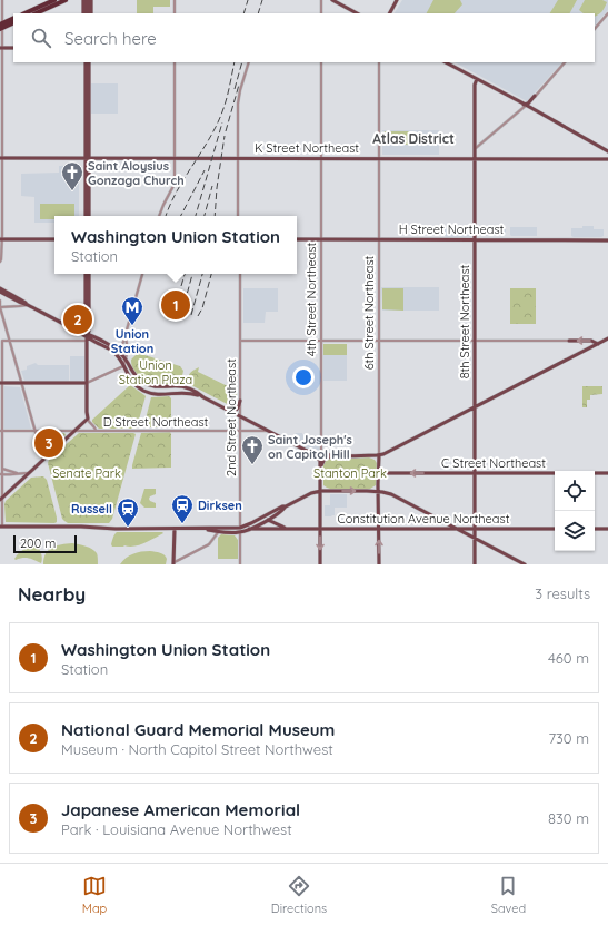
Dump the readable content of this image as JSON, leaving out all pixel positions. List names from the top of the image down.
{
  "streets": {
    "main road": [
      "K Street Northeast",
      "H Street Northeast",
      "4th Street Northeast",
      "6th Street Northeast",
      "8th Street Northeast",
      "C Street Northeast",
      "Constitution Avenue Northeast"
    ],
    "street": ["2nd Street Northeast", "D Street Northeast"]
  },
  "crossings": [
    ["K Street Northeast", "4th Street Northeast"],
    ["K Street Northeast", "6th Street Northeast"],
    ["K Street Northeast", "8th Street Northeast"],
    ["H Street Northeast", "4th Street Northeast"],
    ["H Street Northeast", "6th Street Northeast"],
    ["H Street Northeast", "8th Street Northeast"],
    ["4th Street Northeast", "Constitution Avenue Northeast"],
    ["6th Street Northeast", "C Street Northeast"],
    ["6th Street Northeast", "Constitution Avenue Northeast"],
    ["8th Street Northeast", "C Street Northeast"],
    ["8th Street Northeast", "Constitution Avenue Northeast"],
    ["2nd Street Northeast", "D Street Northeast"]
  ],
  "one_way": ["C Street Northeast"],
  "districts": ["Atlas District"],
  "parks": ["Union Station Plaza", "Senate Park", "Stanton Park"],
  "places": {
    "church": ["Saint Aloysius Gonzaga Church", "Saint Joseph's on Capitol Hill"],
    "metro station": ["Union Station"],
    "station": ["Dirksen", "Russell"]
  },
  "scale_bar": "200 m",
  "page": {
    "search": "Search here",
    "popup": ["Washington Union Station", "Station"],
    "pins": ["1", "2", "3"],
    "scale": "200 m",
    "heading": ["Nearby", "3 results"],
    "list": [
      {
        "mark": "1",
        "name": "Washington Union Station",
        "note": "Station",
        "value": "460 m"
      },
      {
        "mark": "2",
        "name": "National Guard Memorial Museum",
        "note": "Museum · North Capitol Street Northwest",
        "value": "730 m"
      },
      {
        "mark": "3",
        "name": "Japanese American Memorial",
        "note": "Park · Louisiana Avenue Northwest",
        "value": "830 m"
      }
    ],
    "nav": ["Map", "Directions", "Saved"]
  }
}
